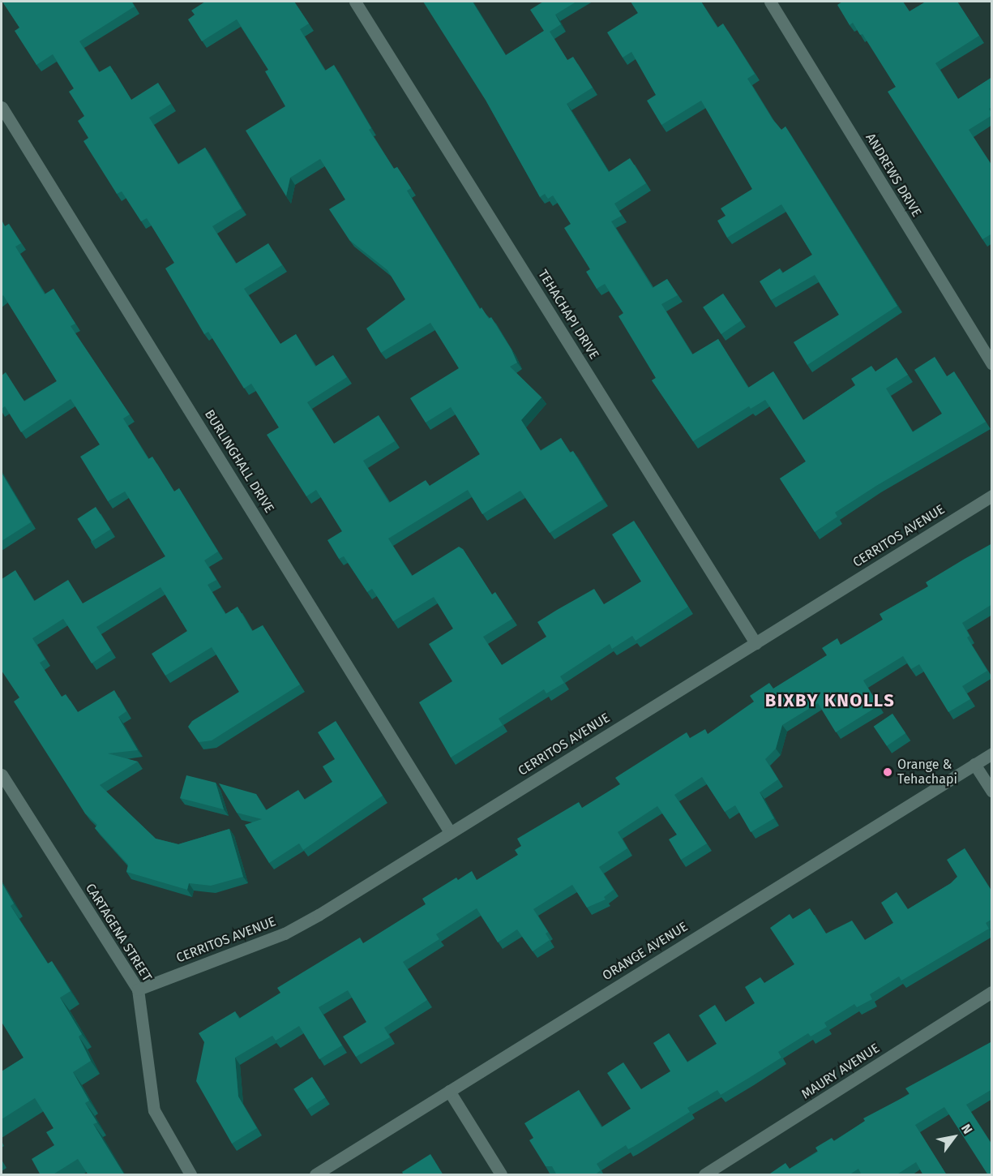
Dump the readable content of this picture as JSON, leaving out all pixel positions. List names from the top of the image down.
{
  "streets": {
    "street": [
      "ANDREWS DRIVE",
      "TEHACHAPI DRIVE",
      "BURLINGHALL DRIVE",
      "CERRITOS AVENUE",
      "CARTAGENA STREET",
      "ORANGE AVENUE",
      "MAURY AVENUE"
    ]
  },
  "crossings": [
    ["TEHACHAPI DRIVE", "CERRITOS AVENUE"],
    ["BURLINGHALL DRIVE", "CERRITOS AVENUE"],
    ["CERRITOS AVENUE", "CARTAGENA STREET"]
  ],
  "districts": ["BIXBY KNOLLS"],
  "places": ["Orange & Tehachapi"],
  "north": "top right"
}
